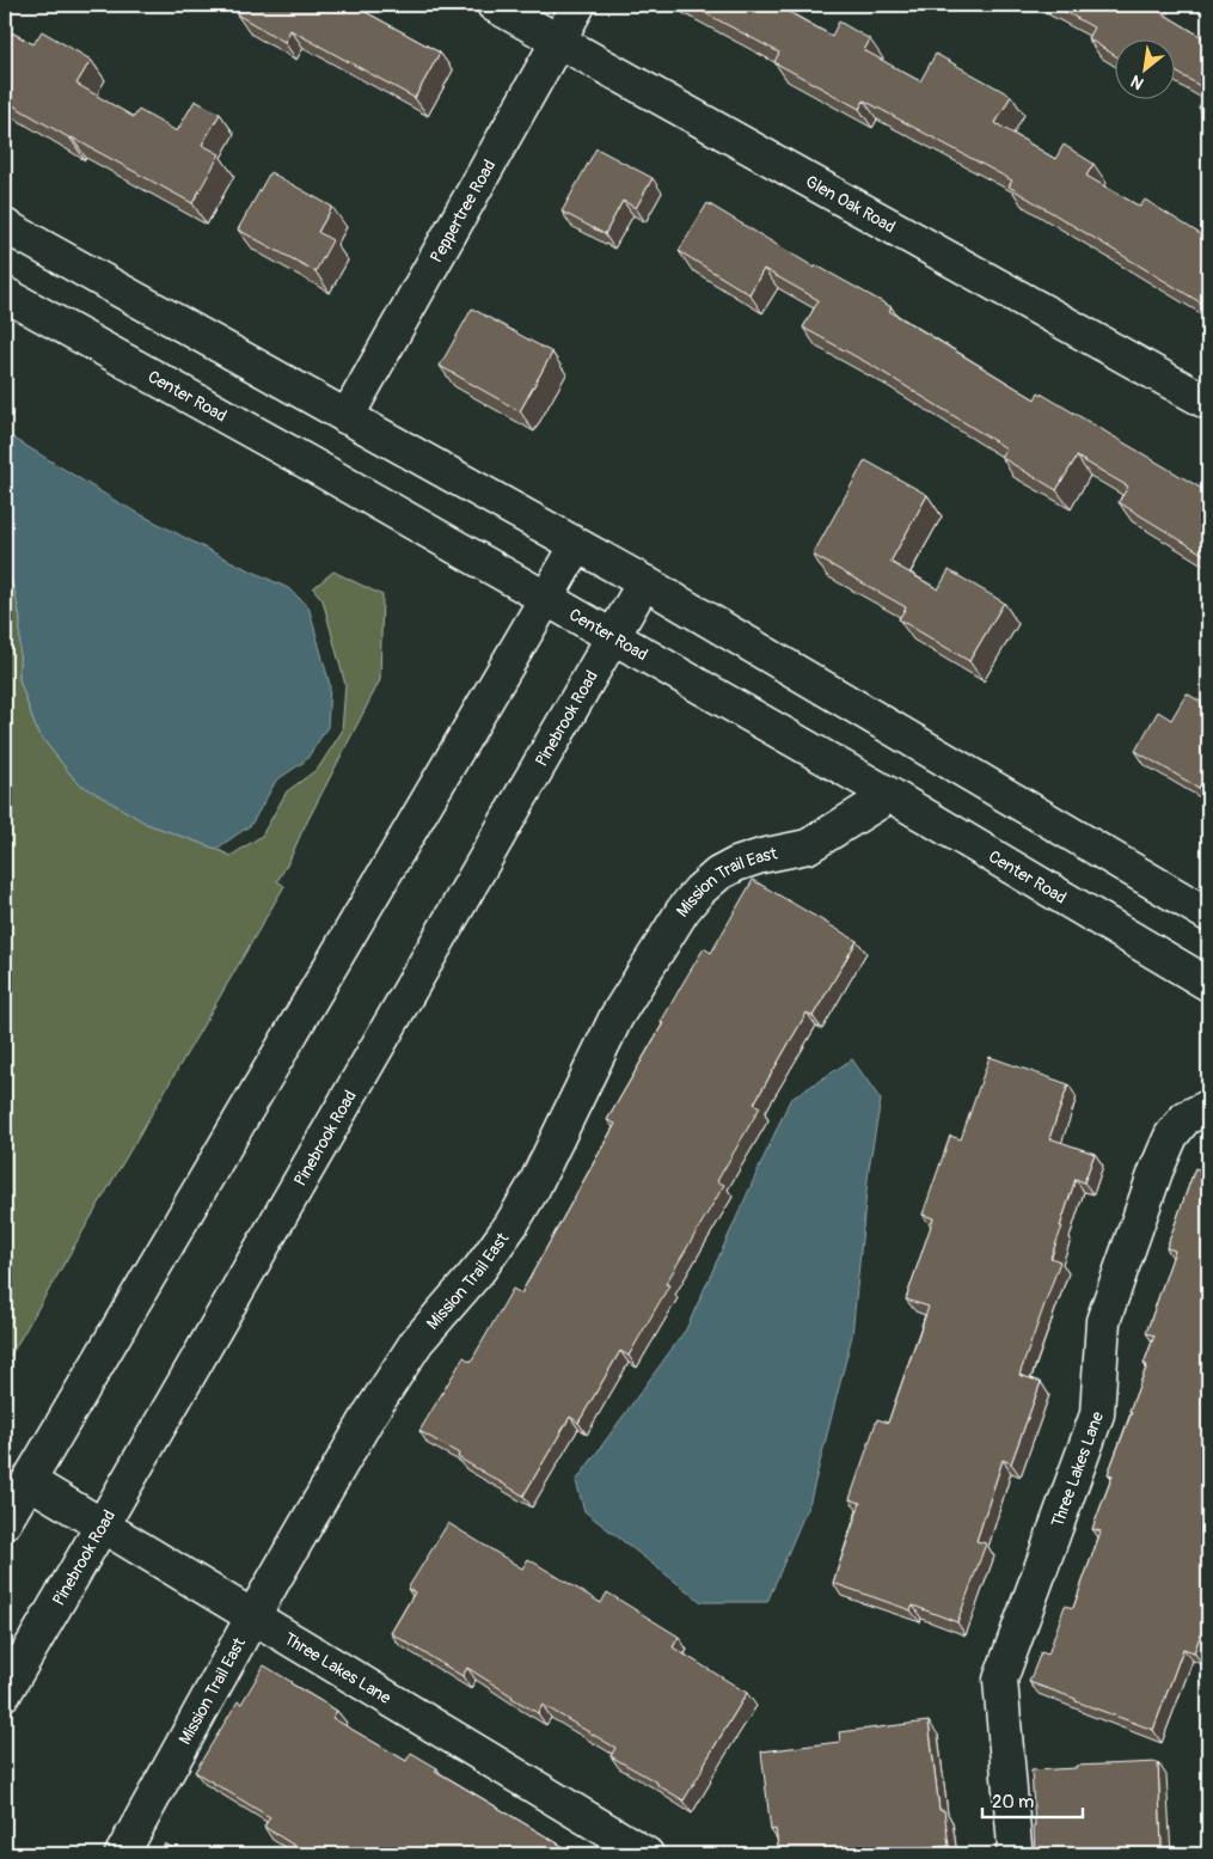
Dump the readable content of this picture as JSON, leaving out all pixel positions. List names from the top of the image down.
{
  "streets": {
    "street": [
      "Glen Oak Road",
      "Peppertree Road",
      "Center Road",
      "Pinebrook Road",
      "Mission Trail East",
      "Three Lakes Lane"
    ]
  },
  "crossings": [
    ["Glen Oak Road", "Peppertree Road"],
    ["Center Road", "Pinebrook Road"],
    ["Center Road", "Mission Trail East"],
    ["Pinebrook Road", "Three Lakes Lane"],
    ["Mission Trail East", "Three Lakes Lane"]
  ],
  "scale_bar": "20 m",
  "north": "bottom left"
}
